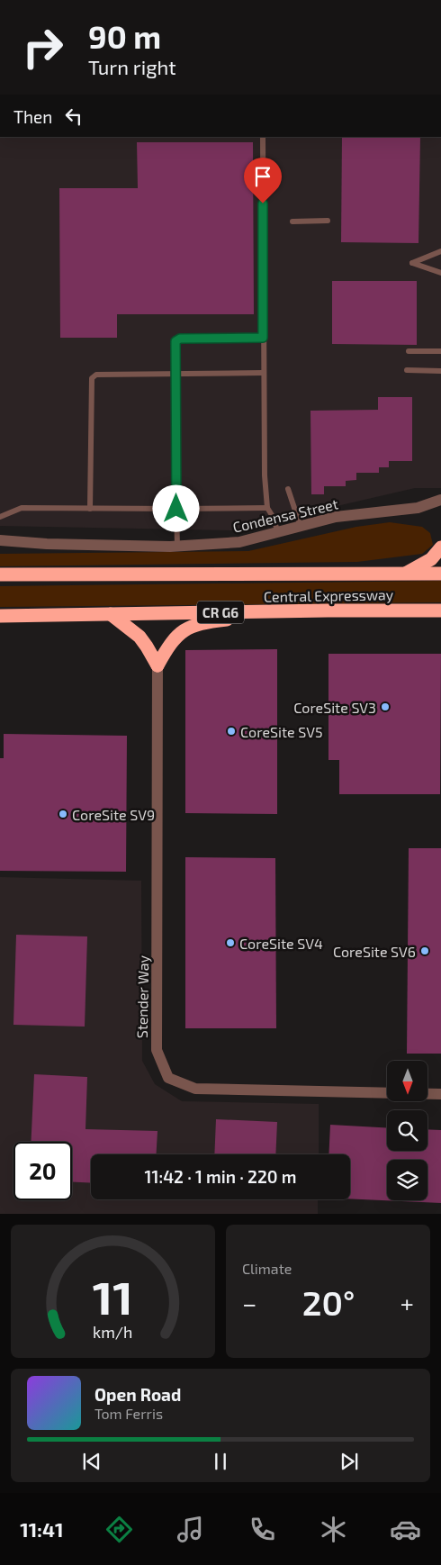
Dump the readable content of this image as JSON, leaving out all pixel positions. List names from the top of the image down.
{
  "streets": {
    "highway": ["Central Expressway", "CR G6"],
    "street": ["Condensa Street", "Stender Way"]
  },
  "places": [
    "CoreSite SV3",
    "CoreSite SV5",
    "CoreSite SV9",
    "CoreSite SV4",
    "CoreSite SV6"
  ],
  "north": "bottom",
  "page": {
    "turn": ["90 m", "Turn right"],
    "then": "Then",
    "limit": "20",
    "trip": "11:42 · 1 min · 220 m",
    "tile": "Climate",
    "heat": ["−", "20°", "+"],
    "song": ["Open Road", "Tom Ferris"],
    "tabs": "11:41",
    "gauge": ["11", "km/h"]
  }
}
